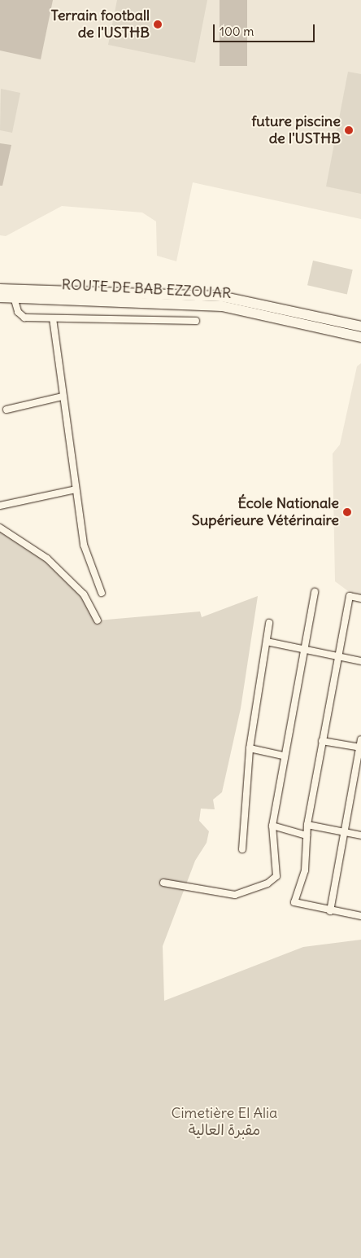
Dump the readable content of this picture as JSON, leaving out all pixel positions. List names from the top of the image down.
{
  "streets": {
    "main road": ["ROUTE DE BAB EZZOUAR"]
  },
  "parks": ["Cimetière El Alia مقبرة العالية"],
  "places": ["Terrain football de l'USTHB", "future piscine de l'USTHB", "École Nationale Supérieure Vétérinaire"],
  "scale_bar": "100 m"
}
